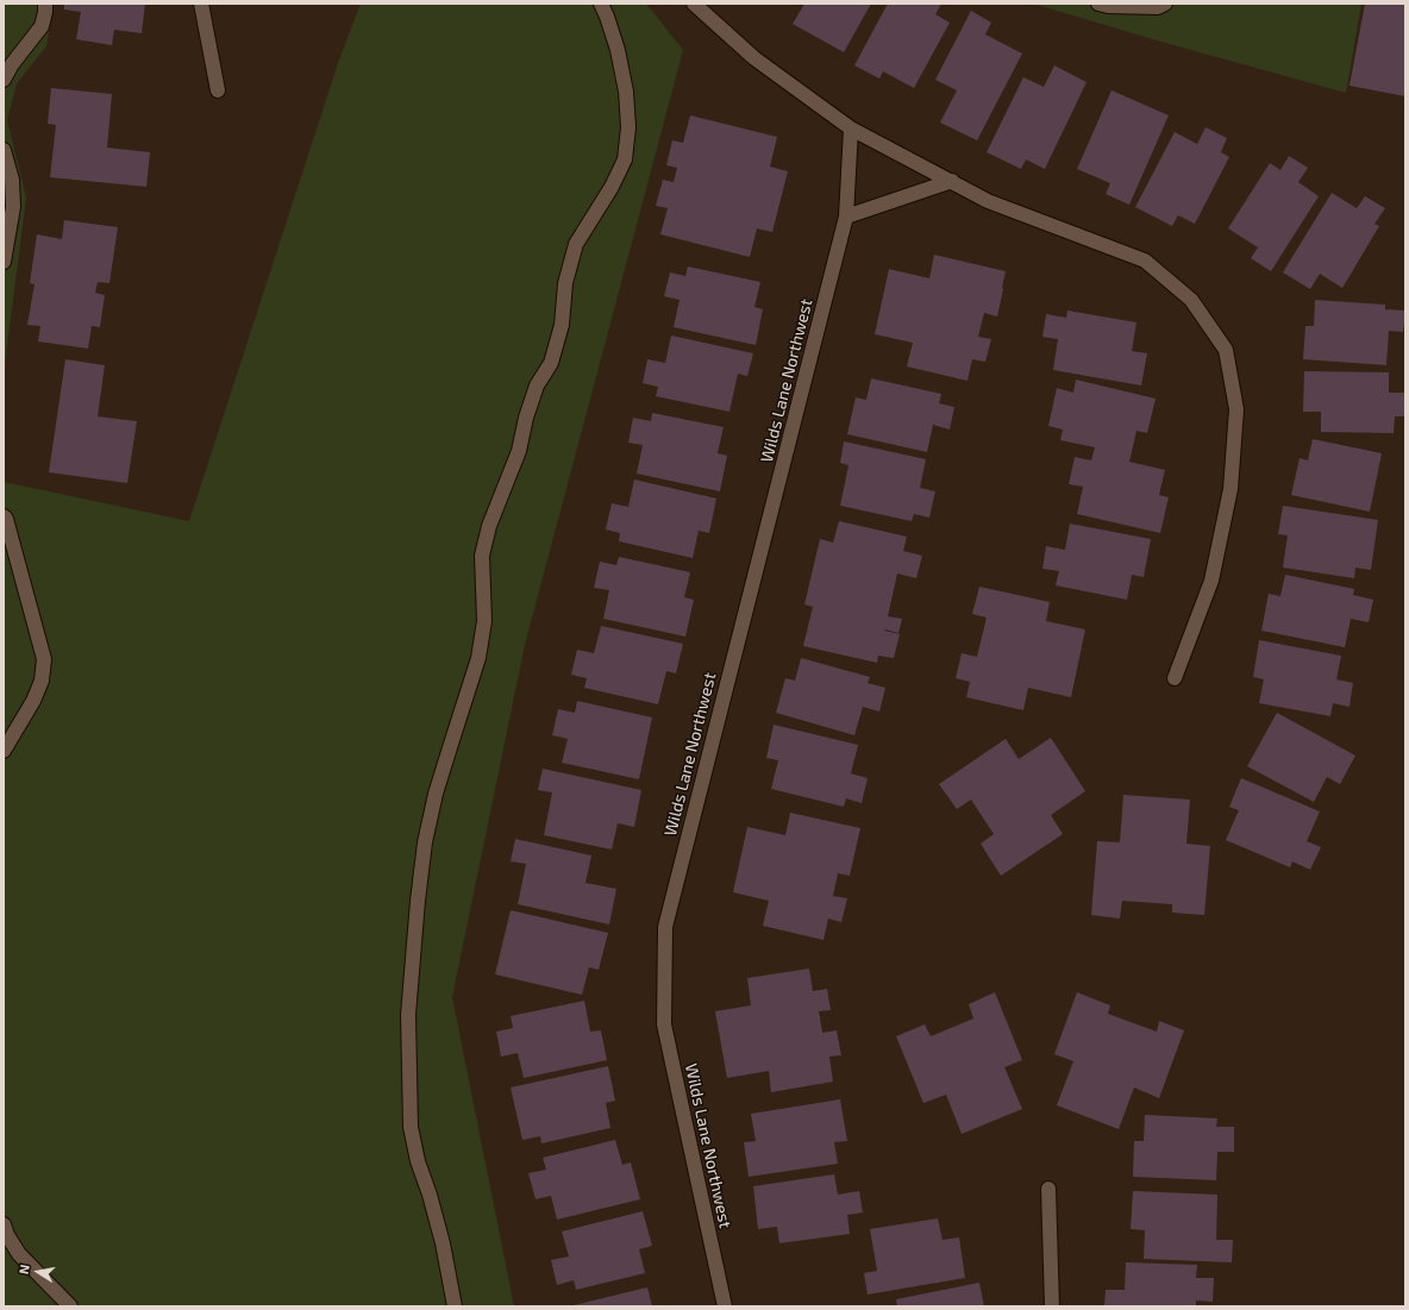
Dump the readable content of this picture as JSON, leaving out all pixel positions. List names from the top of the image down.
{
  "streets": {
    "street": ["Wilds Lane Northwest"]
  },
  "north": "left"
}
